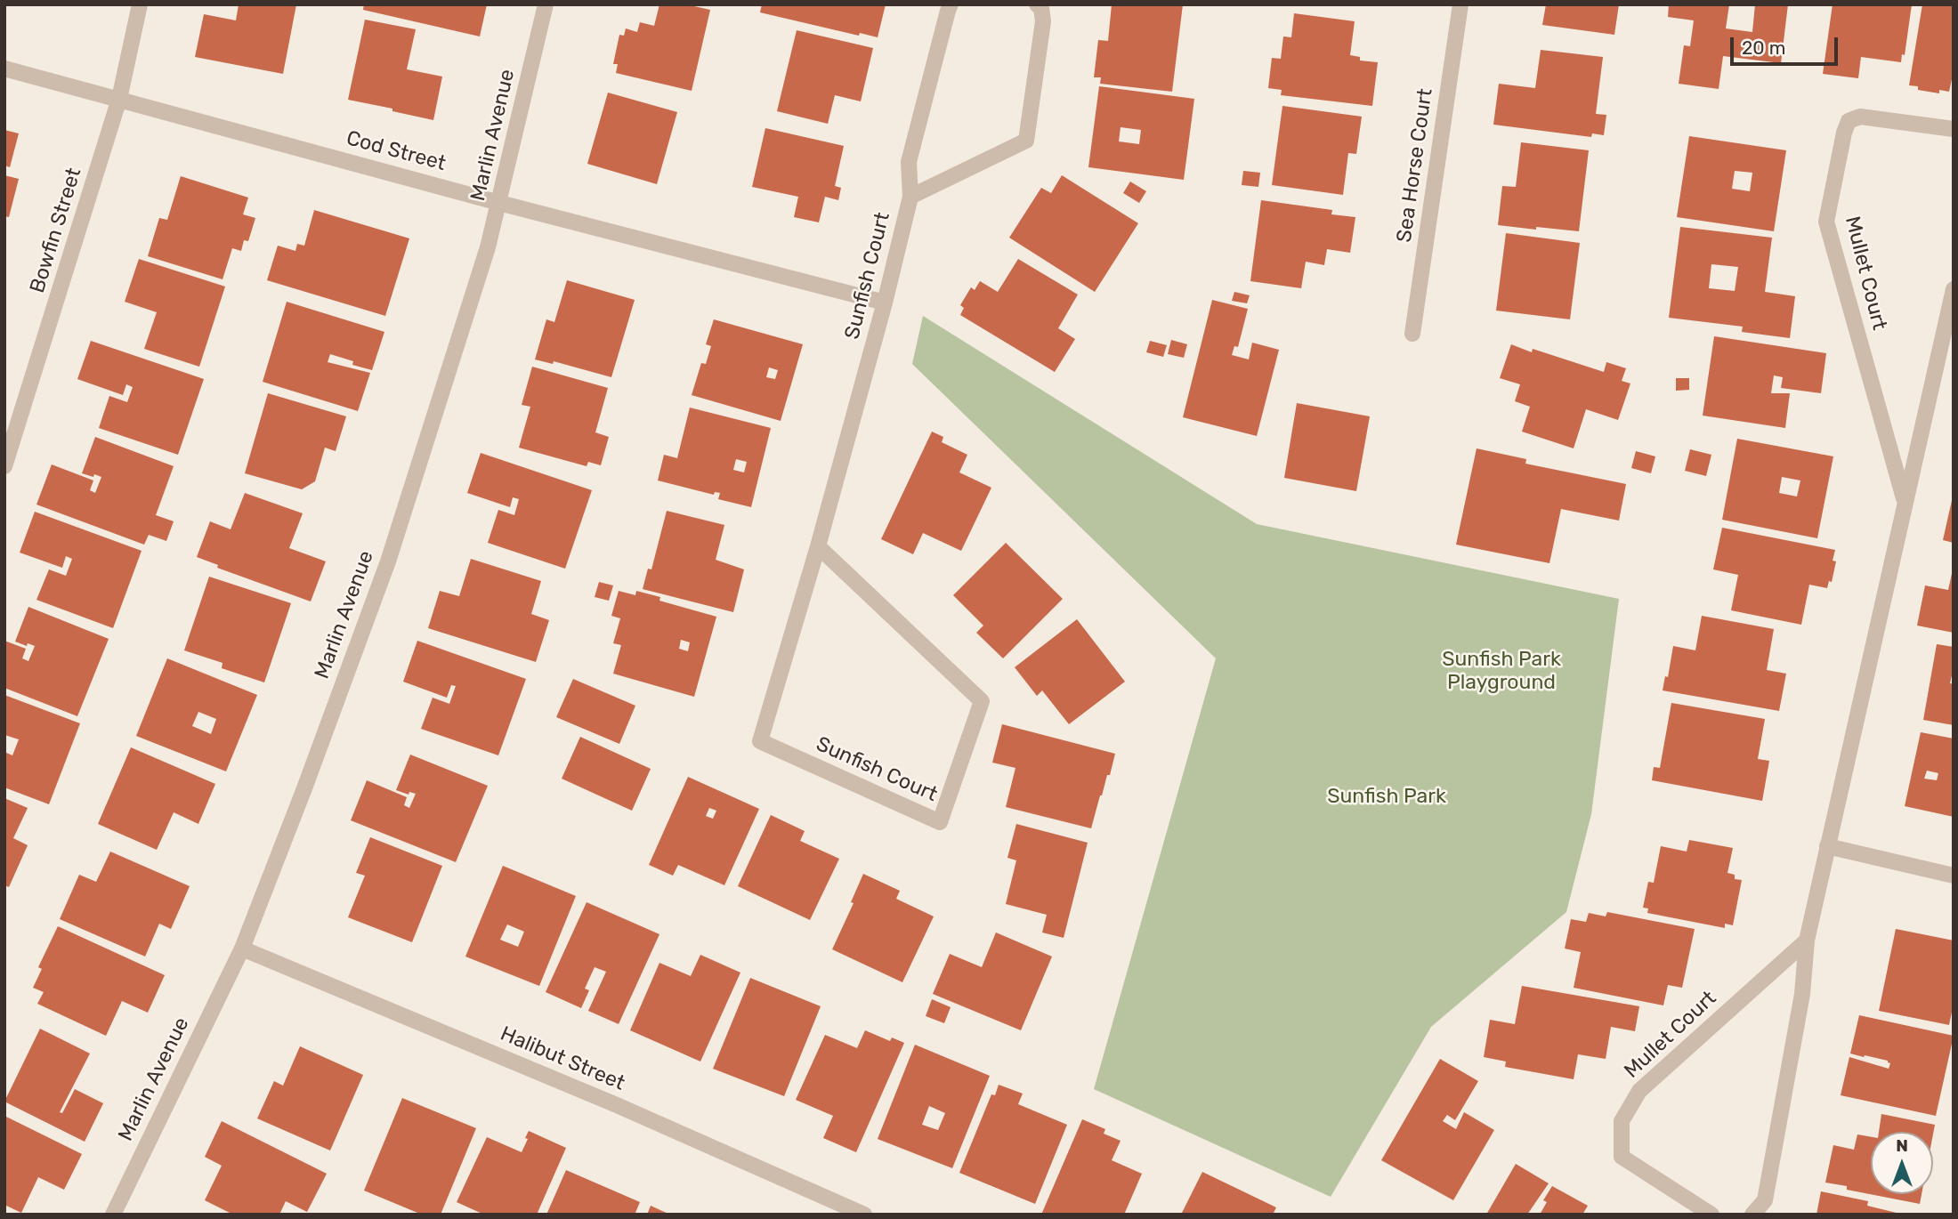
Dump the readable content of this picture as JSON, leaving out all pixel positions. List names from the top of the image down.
{
  "streets": {
    "street": [
      "Marlin Avenue",
      "Cod Street",
      "Sea Horse Court",
      "Bowfin Street",
      "Mullet Court",
      "Sunfish Court",
      "Halibut Street"
    ]
  },
  "crossings": [
    ["Marlin Avenue", "Cod Street"],
    ["Marlin Avenue", "Halibut Street"],
    ["Cod Street", "Bowfin Street"],
    ["Cod Street", "Sunfish Court"]
  ],
  "parks": ["Sunfish Park Playground", "Sunfish Park"],
  "scale_bar": "20 m",
  "north": "top"
}
